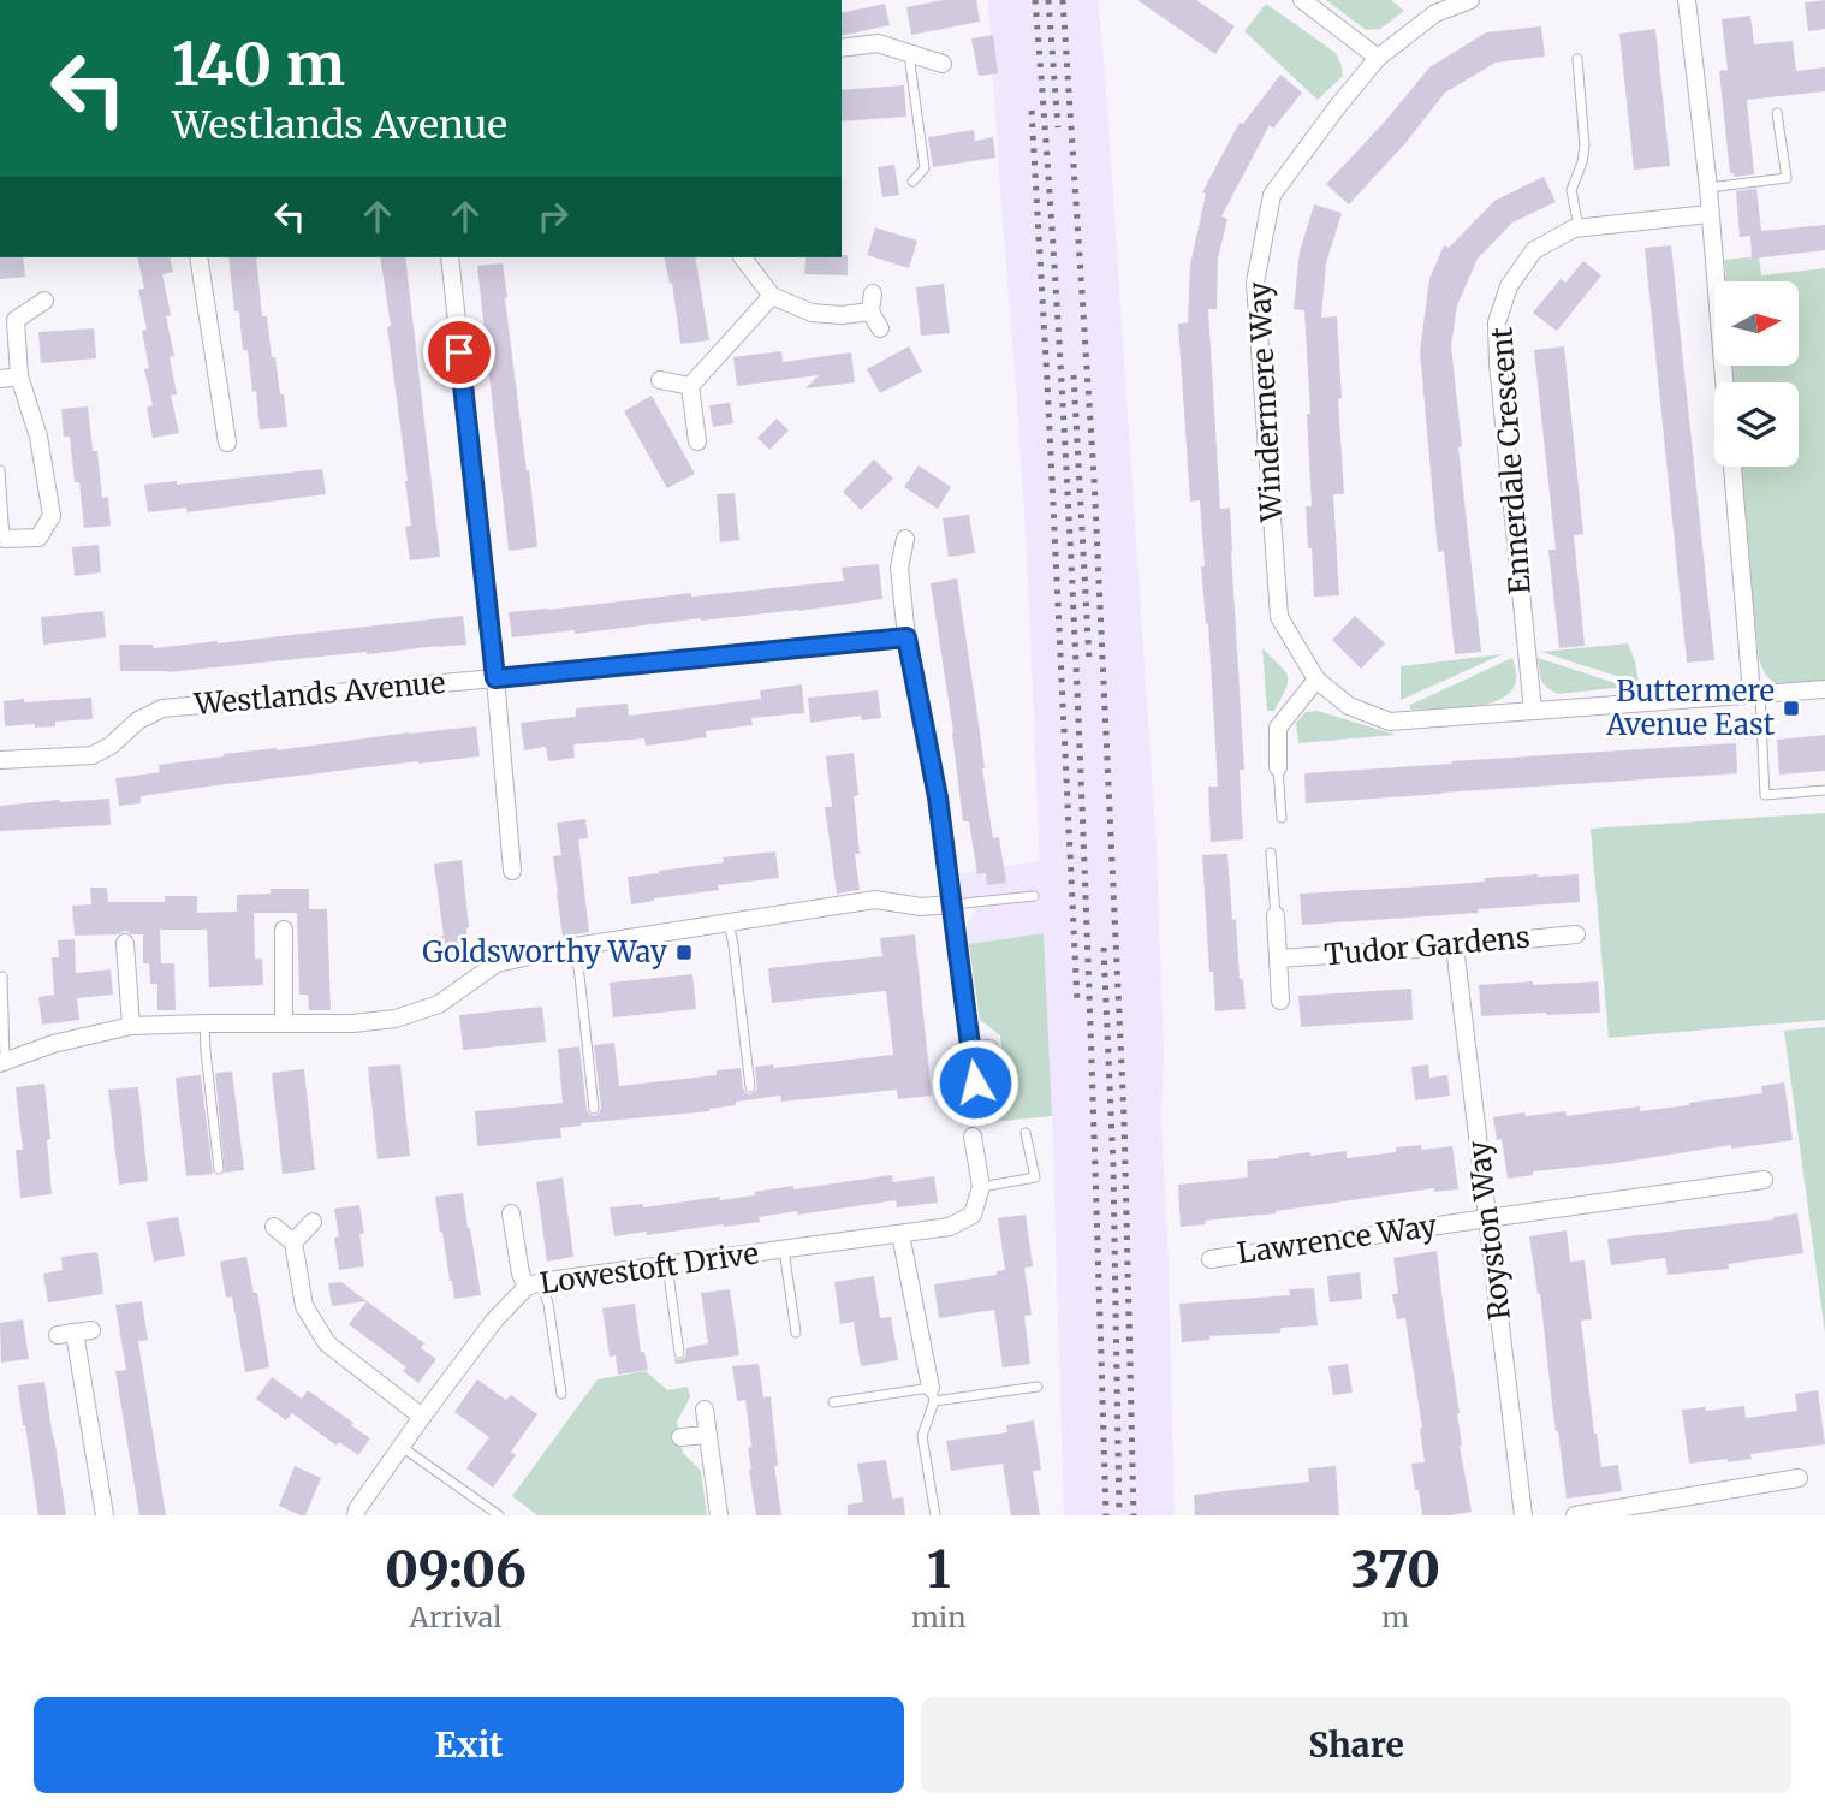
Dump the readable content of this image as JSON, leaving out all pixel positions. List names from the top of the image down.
{
  "streets": {
    "street": [
      "Windermere Way",
      "Ennerdale Crescent",
      "Westlands Avenue",
      "Tudor Gardens",
      "Royston Way",
      "Lawrence Way",
      "Lowestoft Drive"
    ]
  },
  "crossings": [
    ["Windermere Way", "Ennerdale Crescent"],
    ["Tudor Gardens", "Royston Way"],
    ["Royston Way", "Lawrence Way"]
  ],
  "places": {
    "transit": ["Buttermere Avenue East", "Goldsworthy Way"]
  },
  "north": "right",
  "page": {
    "turn": ["140 m", "Westlands Avenue"],
    "eta": [
      "09:06",
      "Arrival",
      "1",
      "min",
      "370",
      "m"
    ],
    "buttons": ["Exit", "Share"]
  }
}
